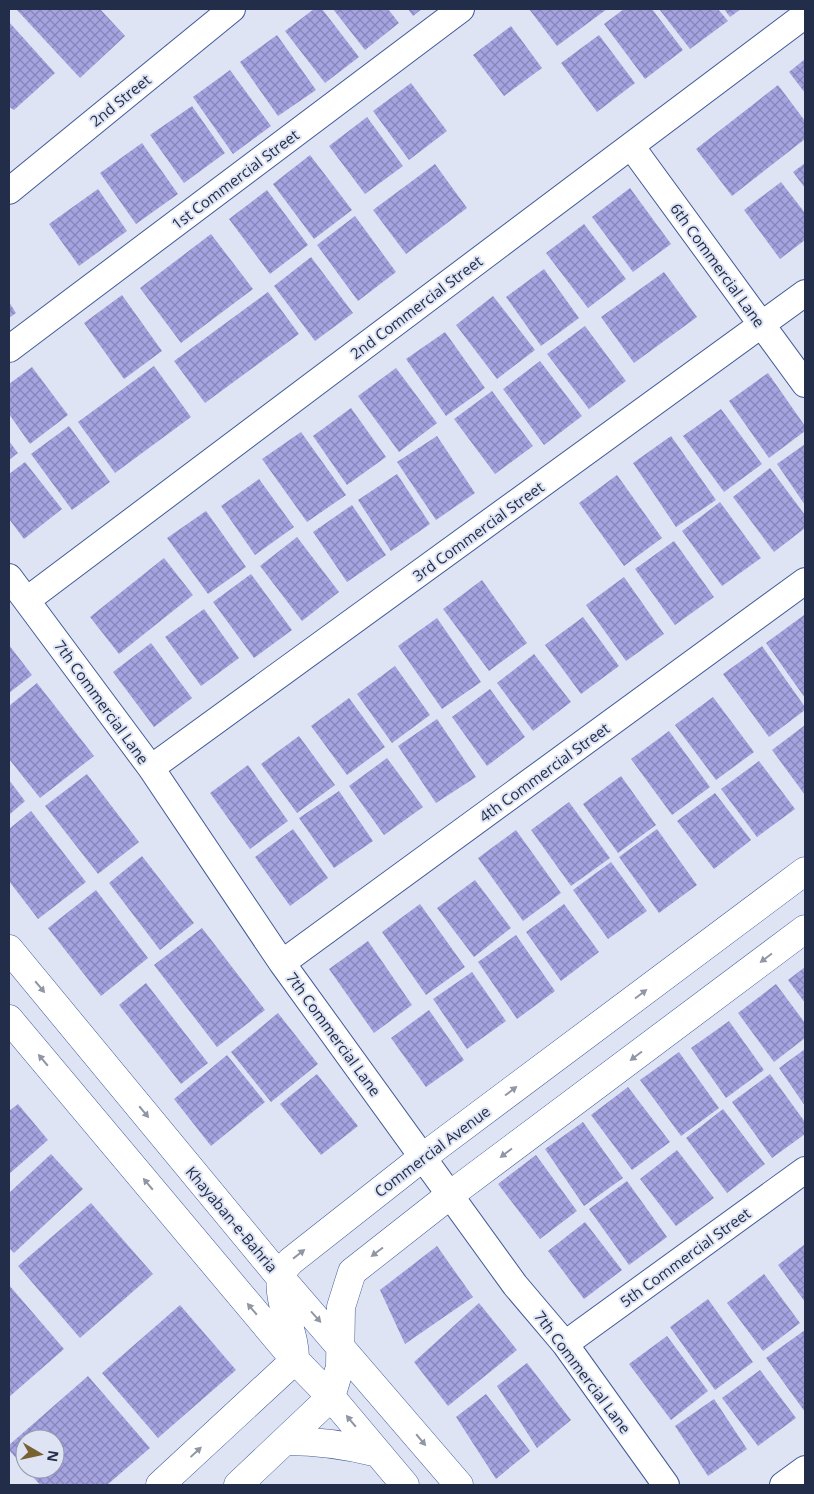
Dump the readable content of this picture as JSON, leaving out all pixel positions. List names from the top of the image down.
{
  "streets": {
    "main road": ["Commercial Avenue", "Khayaban-e-Bahria"],
    "street": [
      "2nd Street",
      "1st Commercial Street",
      "6th Commercial Lane",
      "2nd Commercial Street",
      "3rd Commercial Street",
      "7th Commercial Lane",
      "4th Commercial Street",
      "5th Commercial Street"
    ]
  },
  "crossings": [
    ["6th Commercial Lane", "2nd Commercial Street"],
    ["6th Commercial Lane", "3rd Commercial Street"],
    ["2nd Commercial Street", "7th Commercial Lane"],
    ["3rd Commercial Street", "7th Commercial Lane"],
    ["7th Commercial Lane", "4th Commercial Street"],
    ["7th Commercial Lane", "Commercial Avenue"],
    ["7th Commercial Lane", "5th Commercial Street"],
    ["Commercial Avenue", "Khayaban-e-Bahria"]
  ],
  "north": "right"
}
